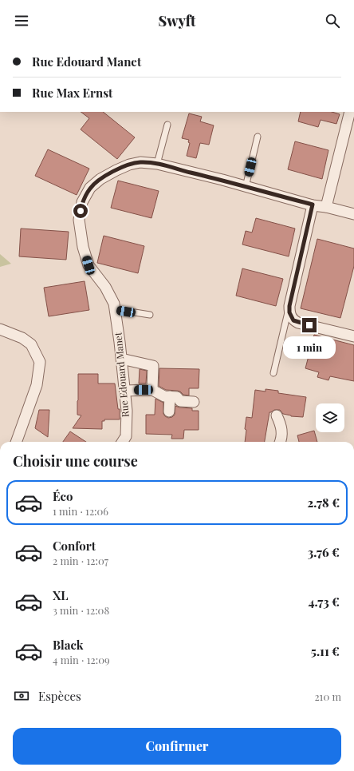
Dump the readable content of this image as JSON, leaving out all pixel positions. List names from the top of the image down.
{
  "streets": {
    "street": ["Rue Edouard Manet"]
  },
  "page": {
    "header": "Swyft",
    "banner": ["Rue Edouard Manet", "Rue Max Ernst"],
    "bubble": "1 min",
    "heading": "Choisir une course",
    "list": [
      {
        "name": "Éco",
        "note": "1 min · 12:06",
        "value": "2.78 €"
      },
      {
        "name": "Confort",
        "note": "2 min · 12:07",
        "value": "3.76 €"
      },
      {
        "name": "XL",
        "note": "3 min · 12:08",
        "value": "4.73 €"
      },
      {
        "name": "Black",
        "note": "4 min · 12:09",
        "value": "5.11 €"
      }
    ],
    "pay": ["Espèces", "210 m"],
    "buttons": "Confirmer"
  }
}
